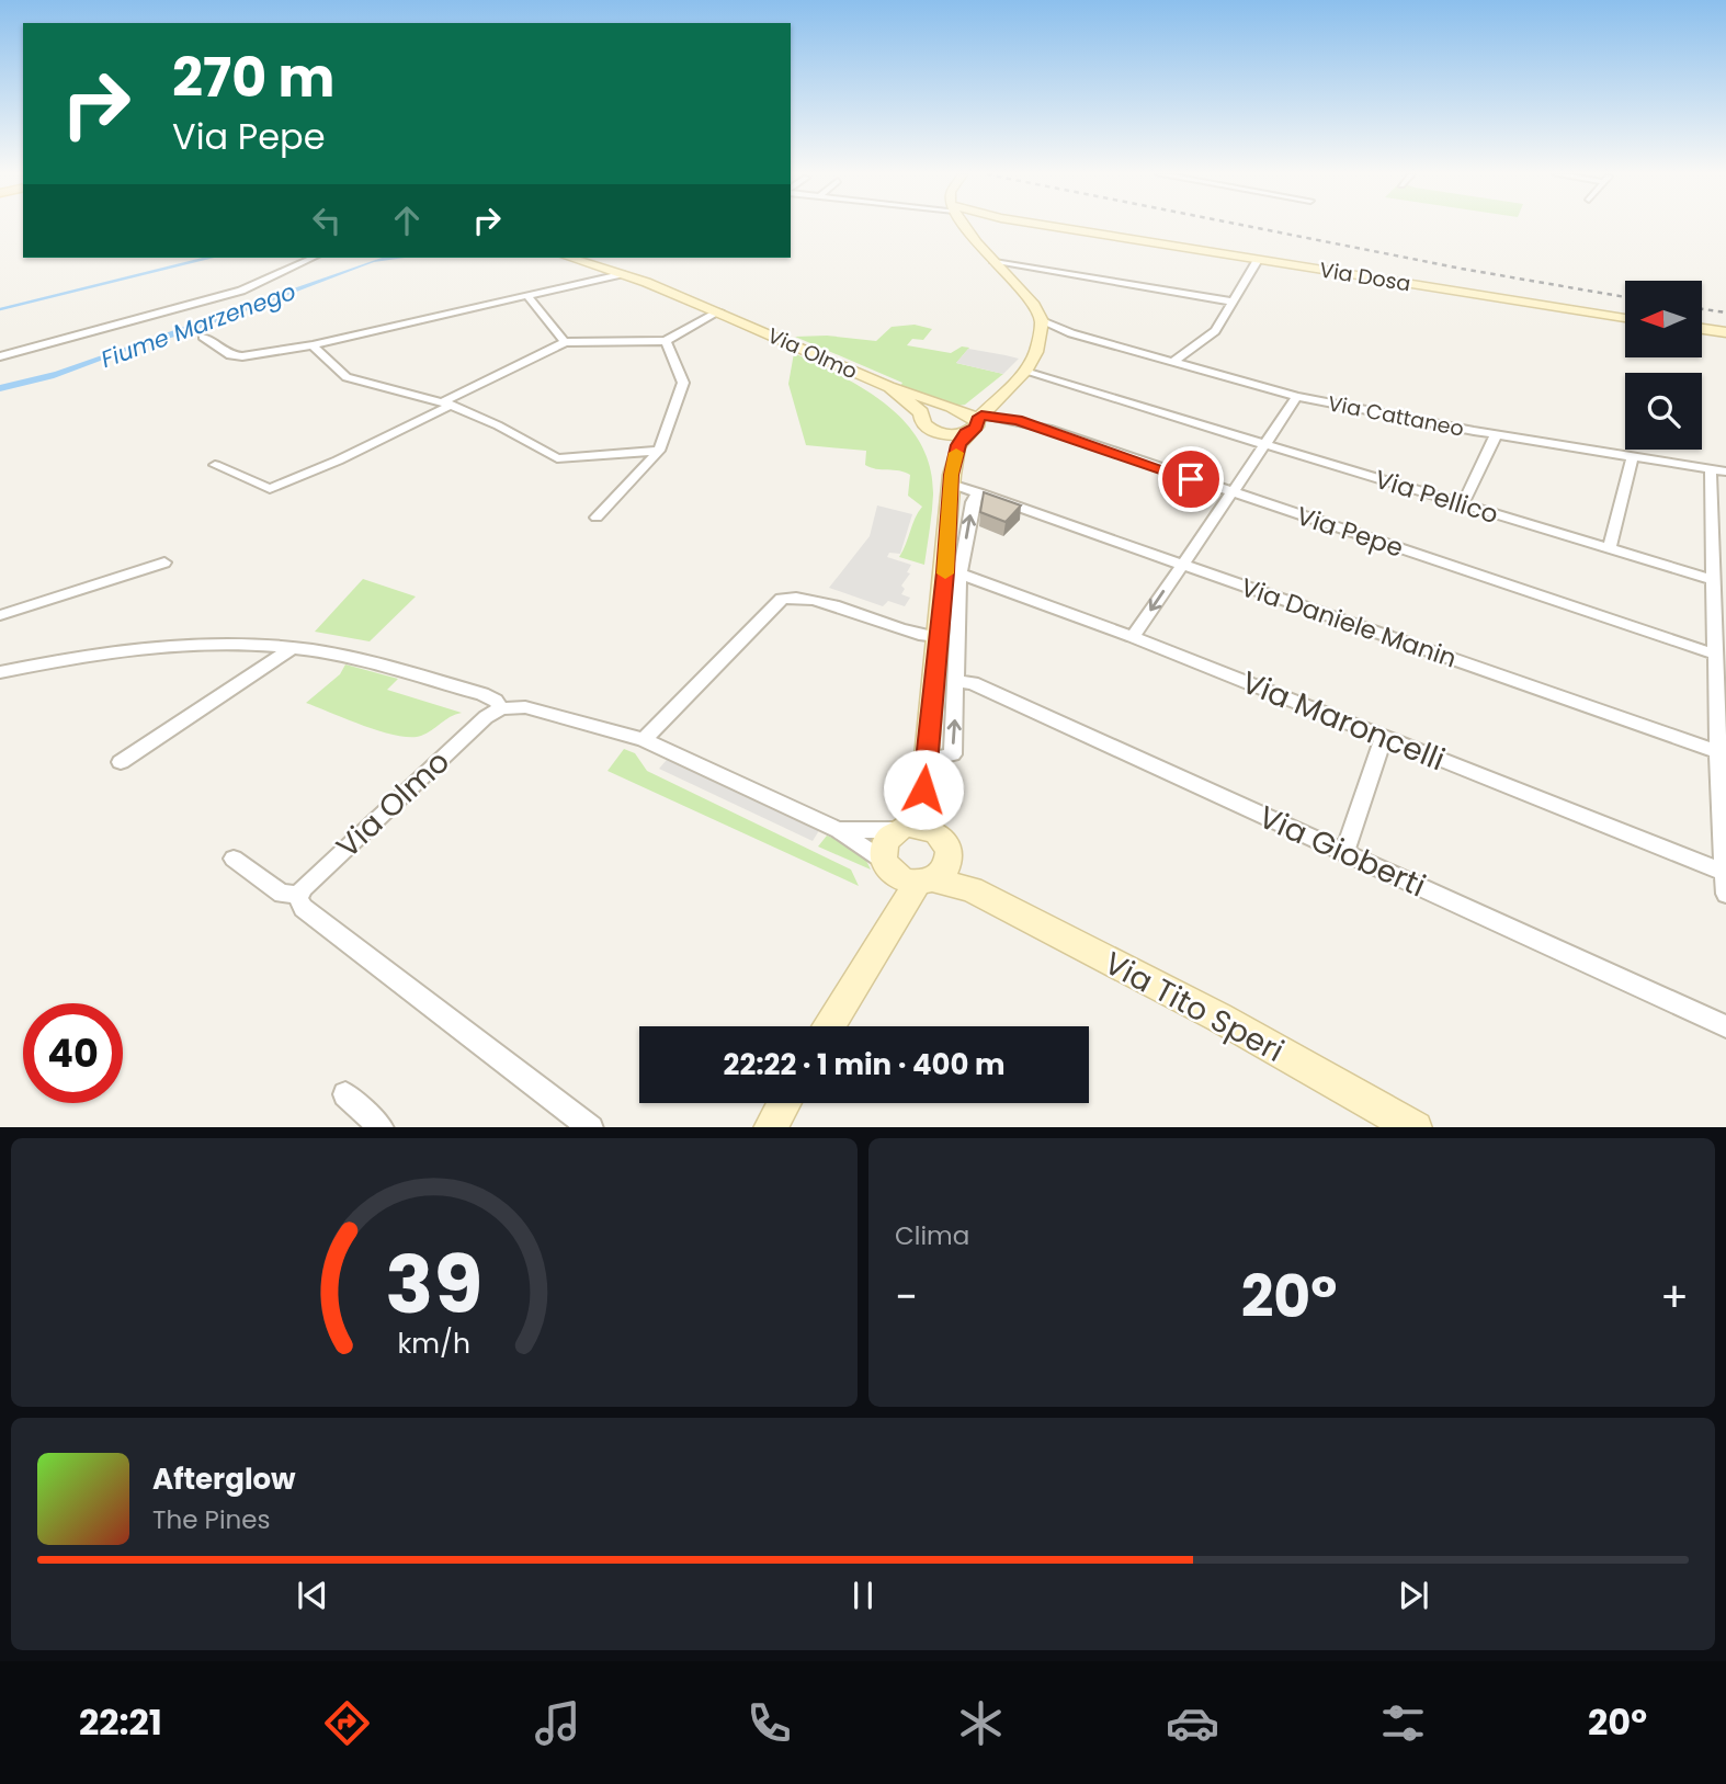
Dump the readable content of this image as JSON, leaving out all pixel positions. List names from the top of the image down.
{
  "streets": {
    "street": [
      "Via Dosa",
      "Via Olmo",
      "Via Cattaneo",
      "Via Pellico",
      "Via Pepe",
      "Via Daniele Manin",
      "Via Maroncelli",
      "Via Gioberti",
      "Via Tito Speri"
    ]
  },
  "crossings": [
    ["Via Olmo", "Via Pepe"],
    ["Via Olmo", "Via Daniele Manin"],
    ["Via Olmo", "Via Maroncelli"],
    ["Via Olmo", "Via Gioberti"]
  ],
  "water": ["Fiume Marzenego"],
  "north": "left",
  "page": {
    "turn": ["270 m", "Via Pepe"],
    "limit": "40",
    "trip": "22:22 · 1 min · 400 m",
    "tile": "Clima",
    "heat": ["−", "20°", "+"],
    "song": ["Afterglow", "The Pines"],
    "tabs": ["22:21", "20°"],
    "gauge": ["39", "km/h"]
  }
}
